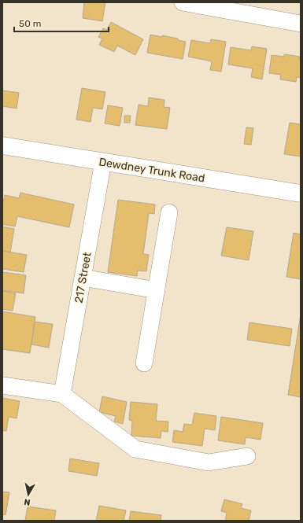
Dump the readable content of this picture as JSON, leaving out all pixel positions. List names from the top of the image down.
{
  "streets": {
    "main road": ["Dewdney Trunk Road"],
    "street": ["217 Street"]
  },
  "crossings": [
    ["Dewdney Trunk Road", "217 Street"]
  ],
  "scale_bar": "50 m",
  "north": "bottom"
}
